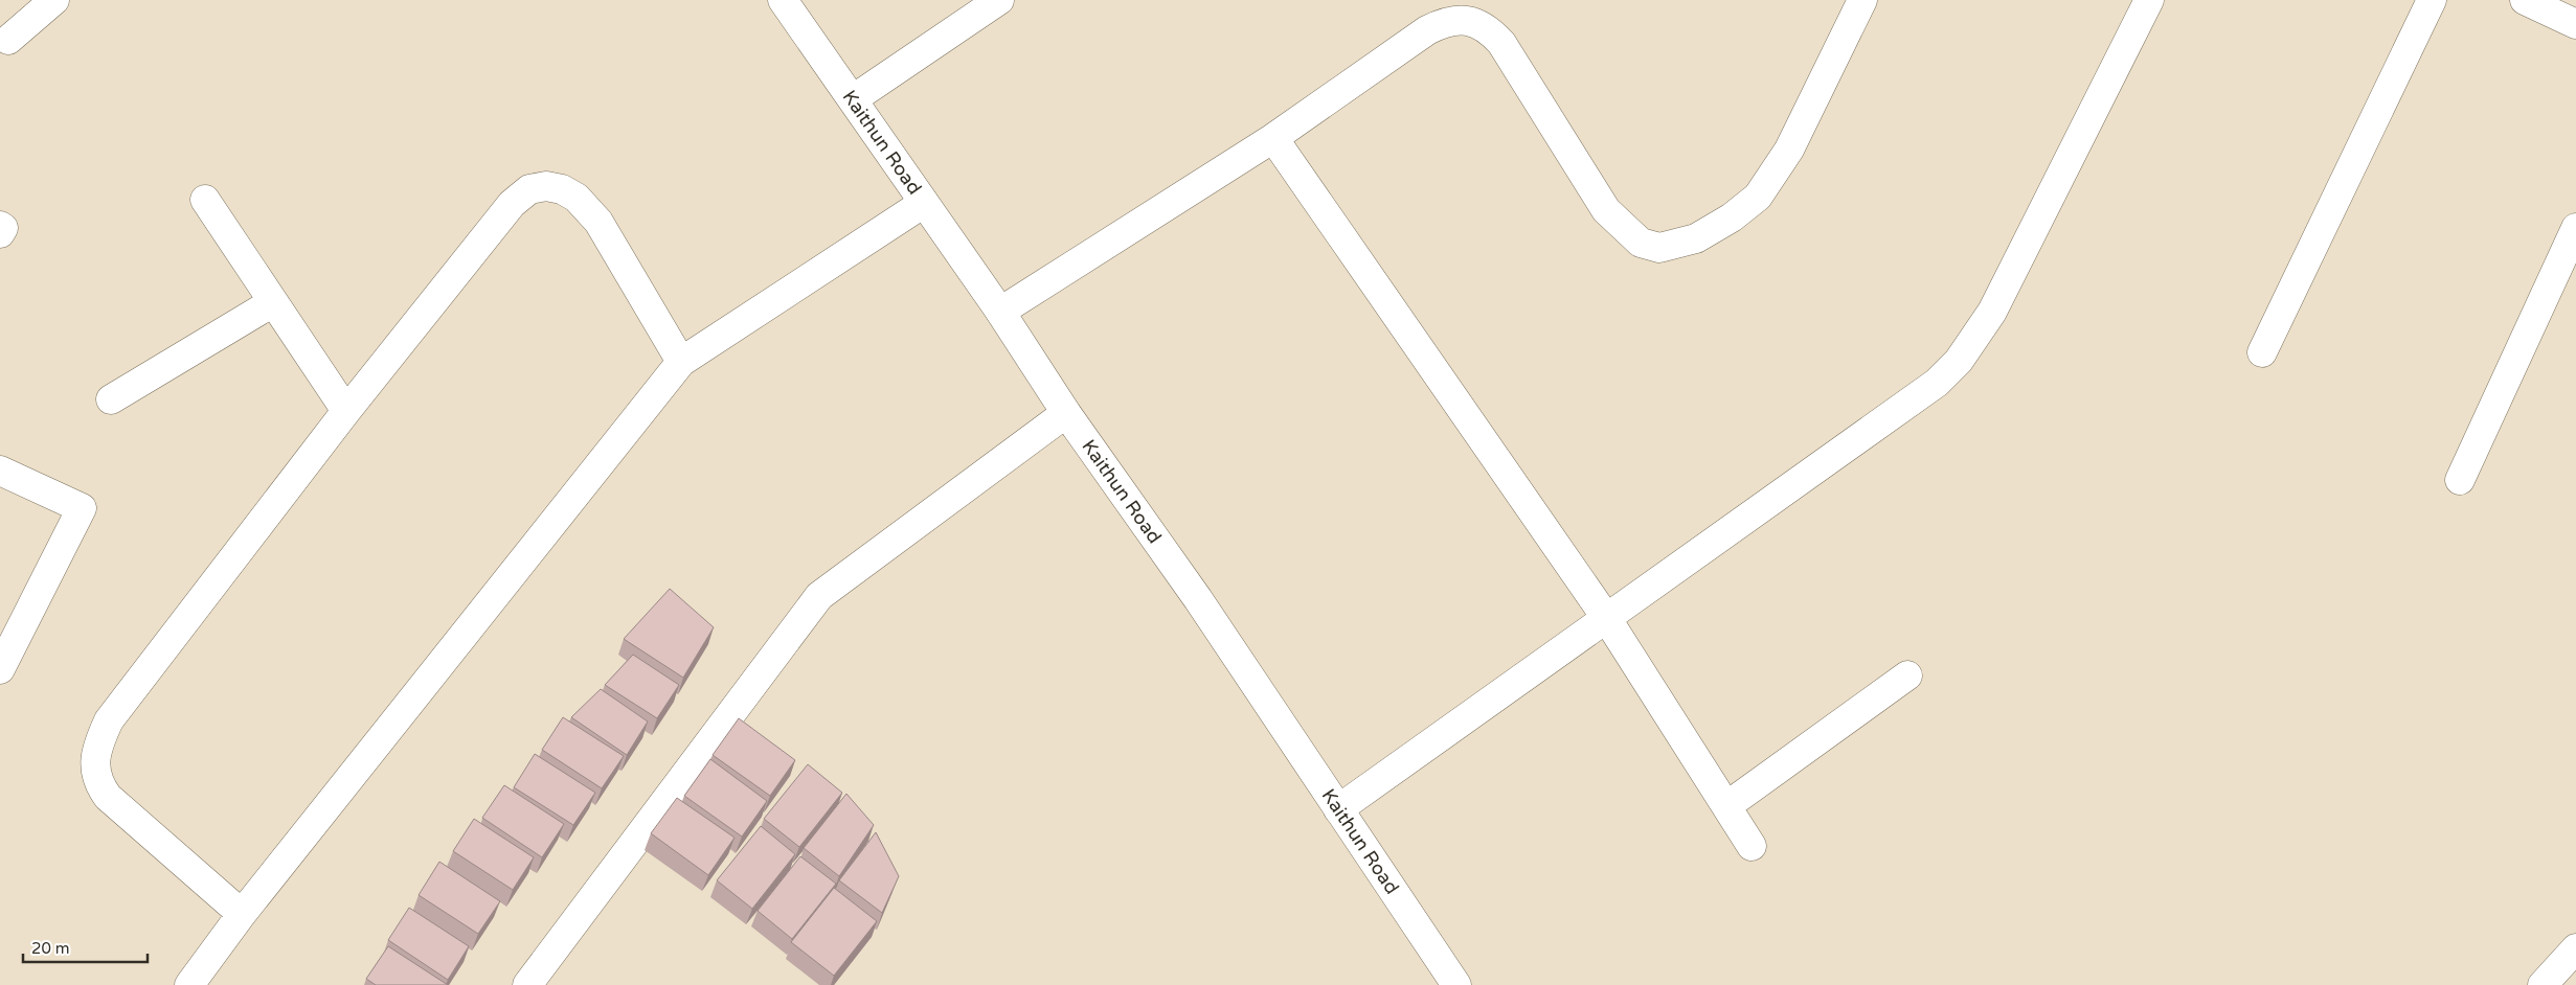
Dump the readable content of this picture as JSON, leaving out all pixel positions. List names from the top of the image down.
{
  "streets": {
    "street": ["Kaithun Road"]
  },
  "scale_bar": "20 m"
}
